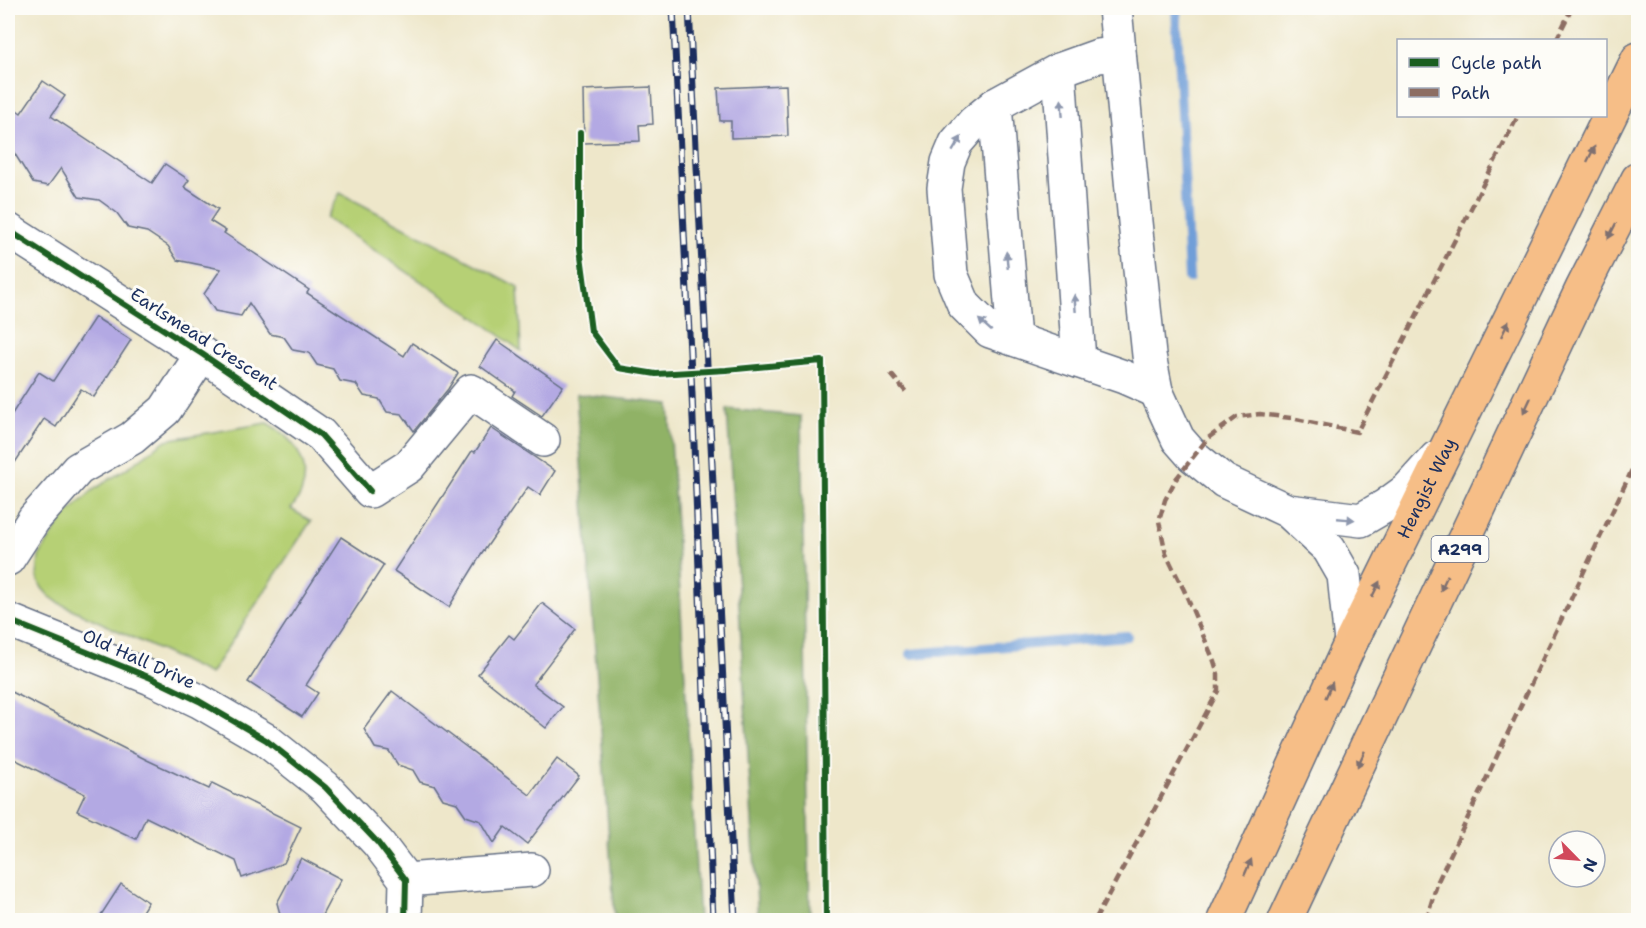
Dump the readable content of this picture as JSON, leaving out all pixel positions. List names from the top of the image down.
{
  "streets": {
    "highway": ["Hengist Way", "A299"],
    "street": ["Earlsmead Crescent", "Old Hall Drive"]
  },
  "legend": ["Cycle path", "Path"],
  "north": "bottom right"
}
